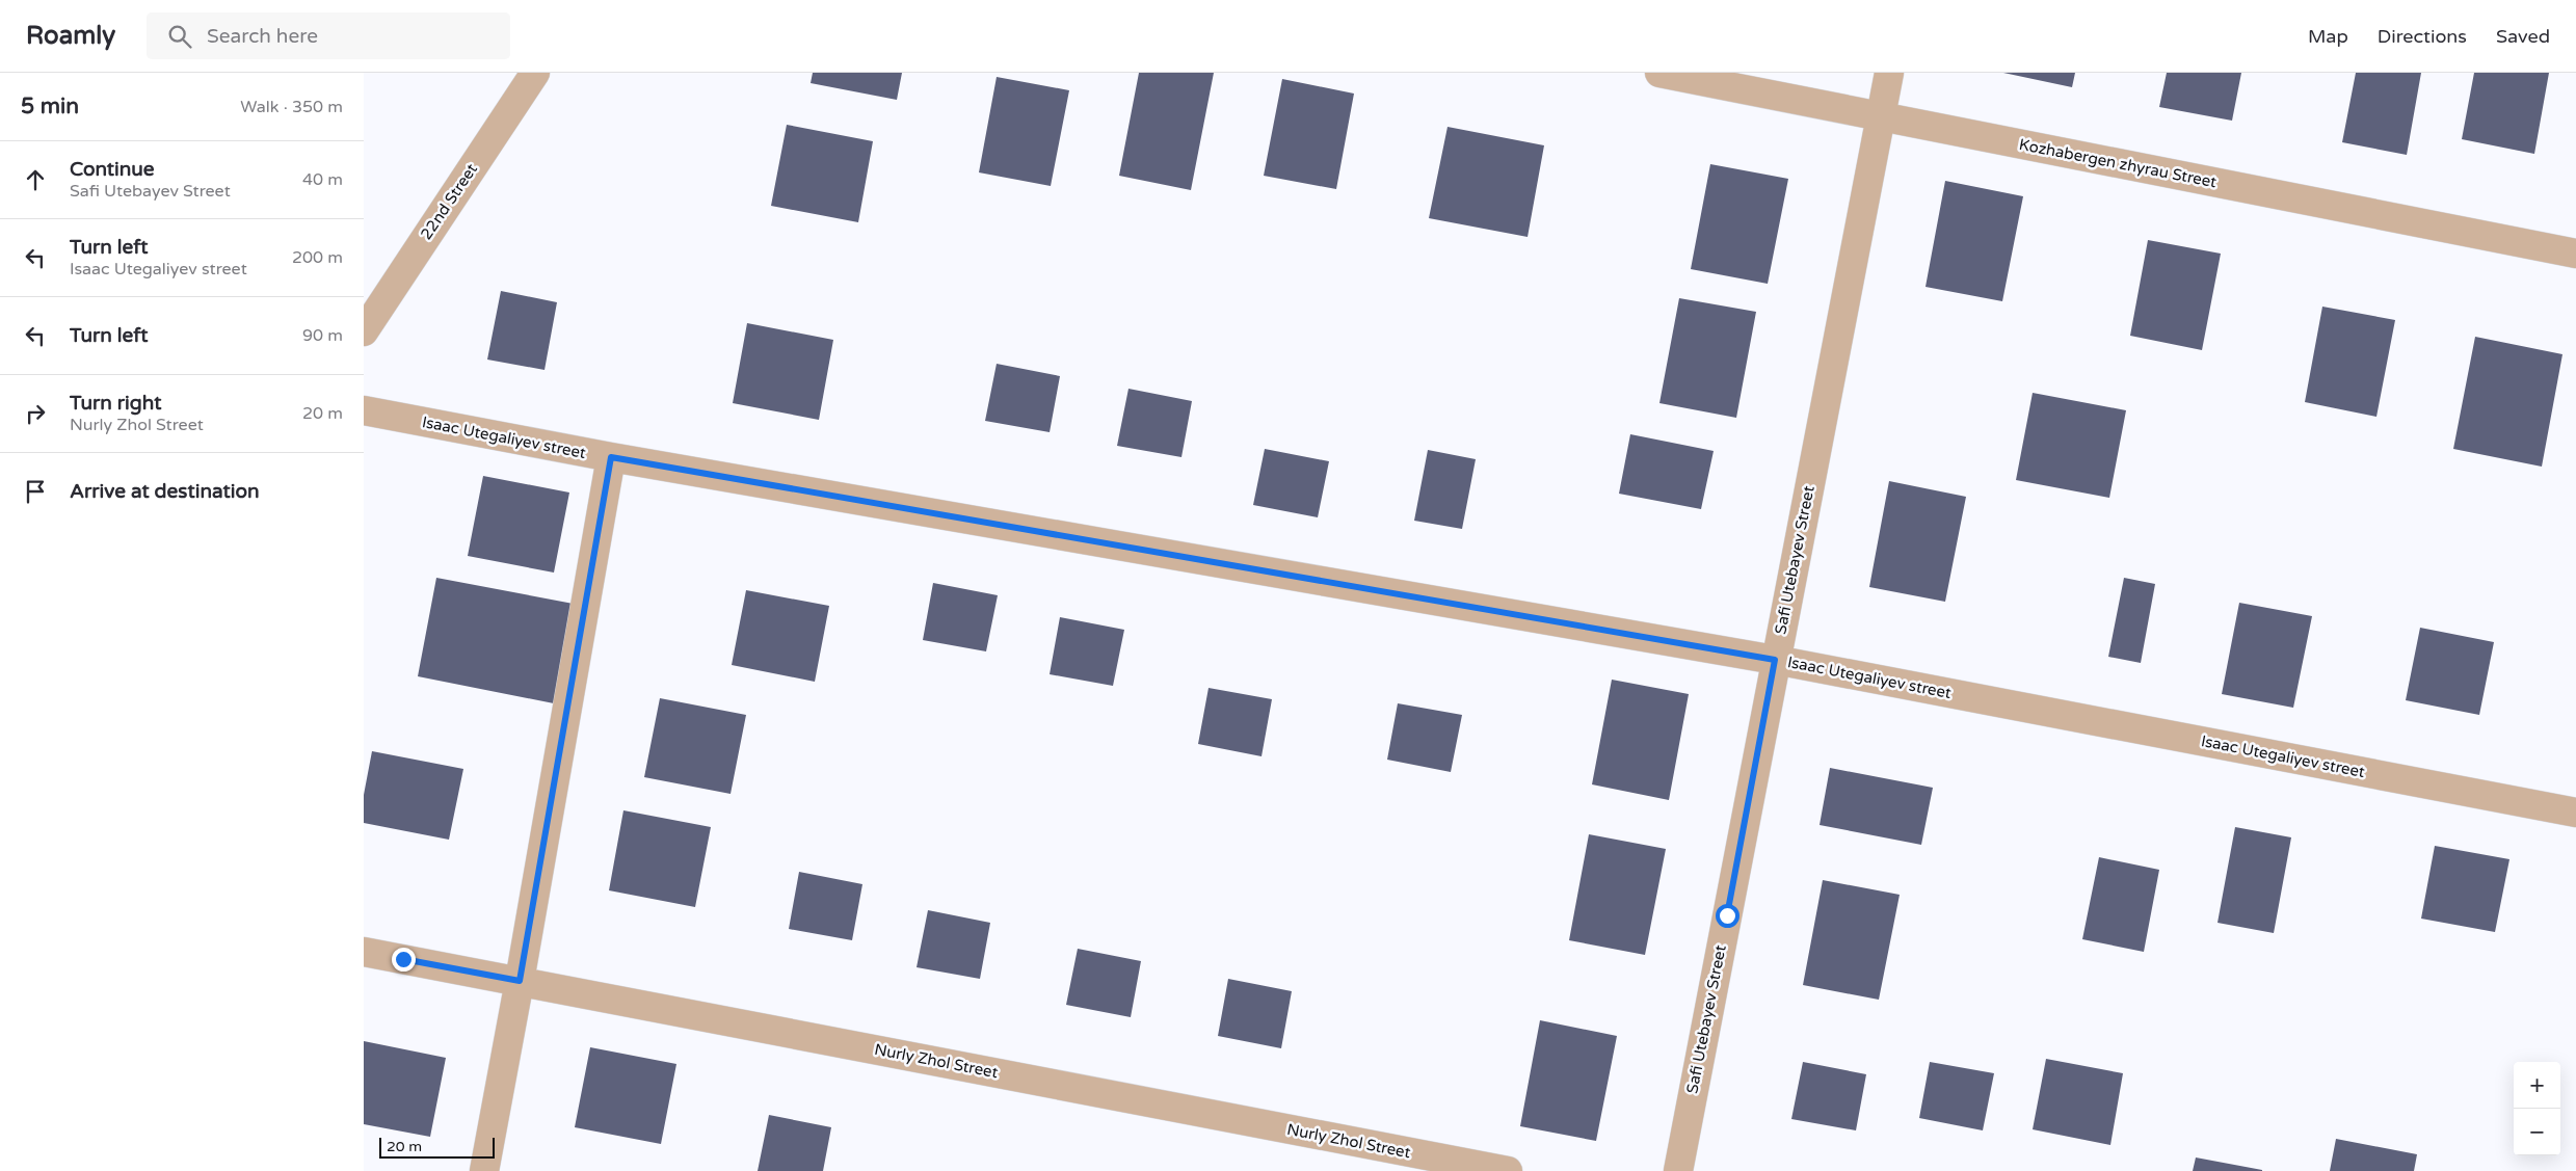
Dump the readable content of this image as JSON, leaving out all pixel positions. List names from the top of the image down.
{
  "streets": {
    "street": [
      "Kozhabergen zhyrau Street",
      "22nd Street",
      "Isaac Utegaliyev street",
      "Safi Utebayev Street",
      "Nurly Zhol Street"
    ]
  },
  "crossings": [
    ["Kozhabergen zhyrau Street", "Safi Utebayev Street"],
    ["Isaac Utegaliyev street", "Safi Utebayev Street"]
  ],
  "scale_bar": "20 m",
  "page": {
    "header": "Roamly",
    "search": "Search here",
    "nav": ["Map", "Directions", "Saved"],
    "heading": ["5 min", "Walk · 350 m"],
    "list": [
      ["Continue", "Safi Utebayev Street", "40 m"],
      ["Turn left", "Isaac Utegaliyev street", "200 m"],
      ["Turn left", "90 m"],
      ["Turn right", "Nurly Zhol Street", "20 m"],
      "Arrive at destination"
    ],
    "map_buttons": ["+", "−"],
    "scale": "20 m"
  }
}
